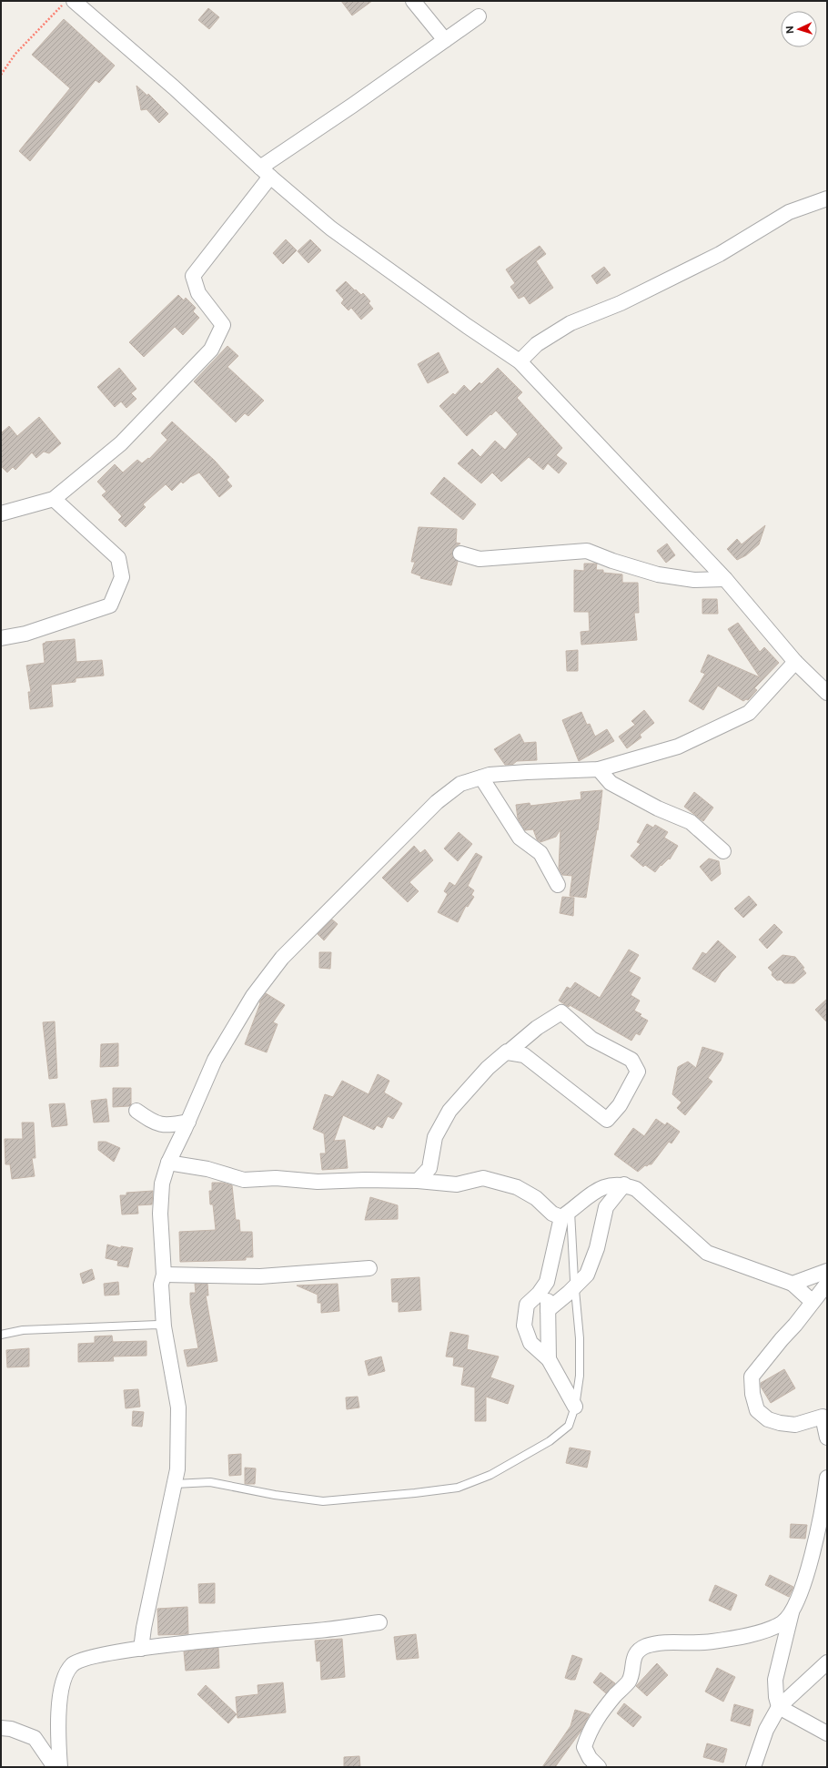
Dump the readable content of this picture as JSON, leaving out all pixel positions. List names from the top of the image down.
{
  "north": "left"
}
